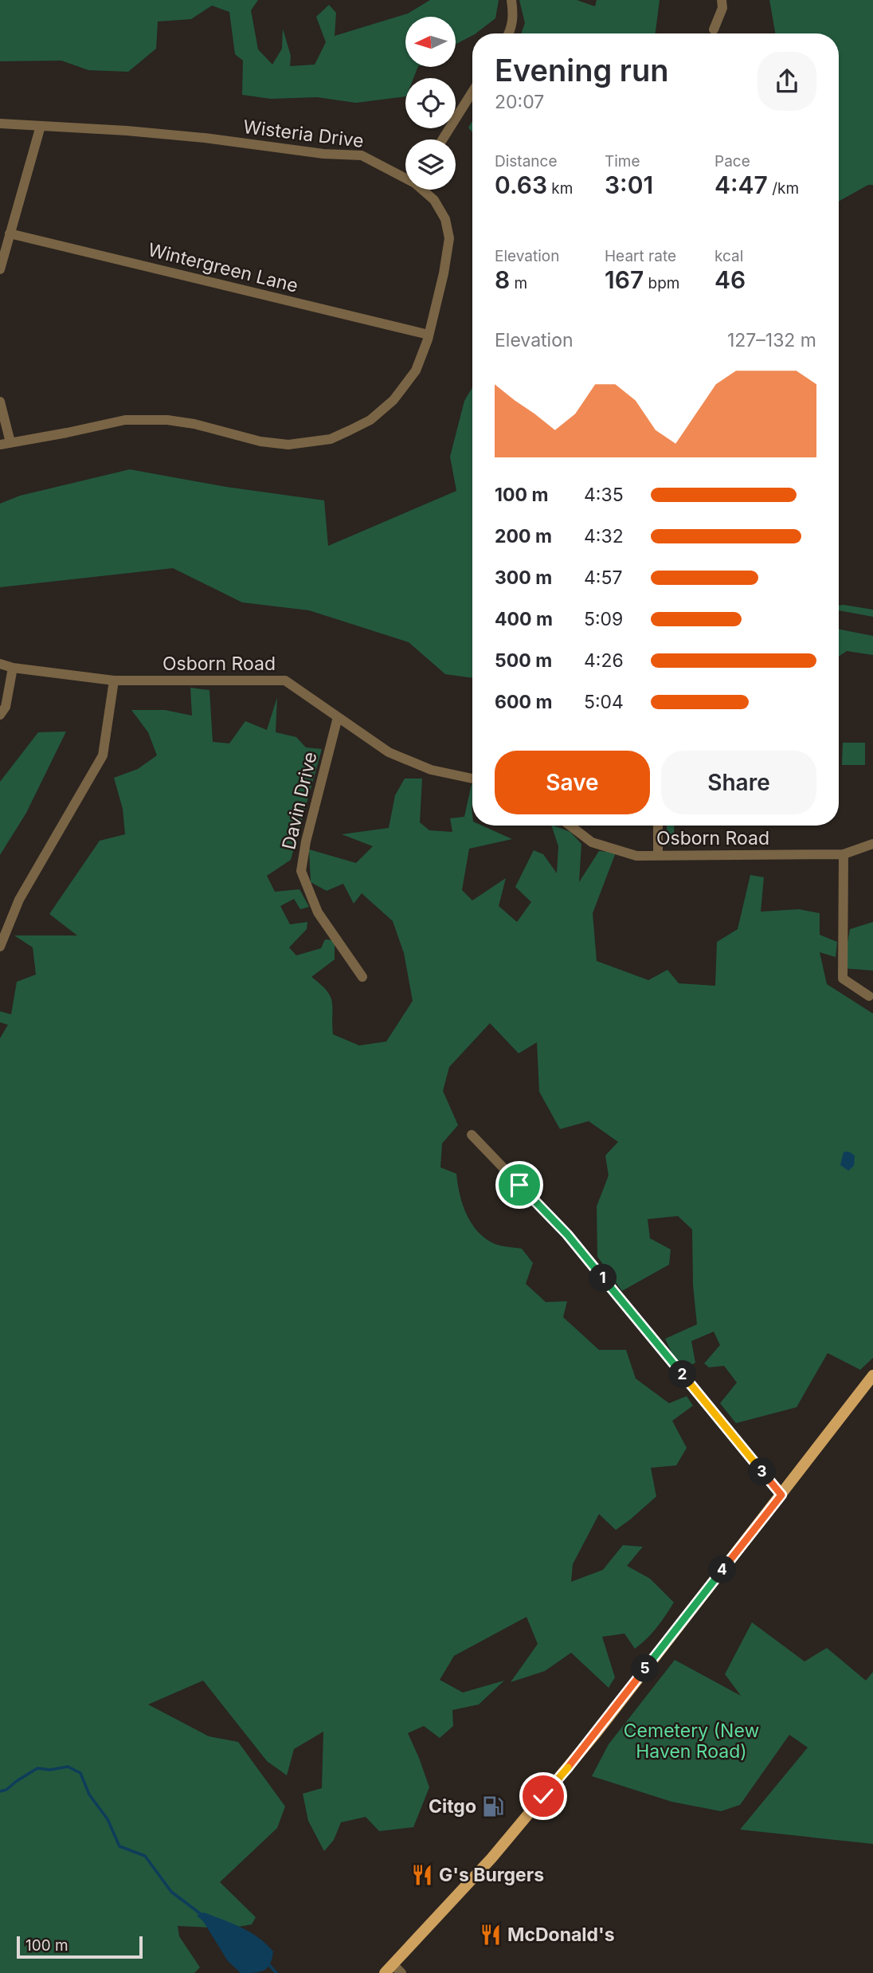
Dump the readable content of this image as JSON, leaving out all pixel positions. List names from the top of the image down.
{
  "streets": {
    "street": [
      "Wisteria Drive",
      "Wintergreen Lane",
      "Osborn Road",
      "Davin Drive"
    ]
  },
  "crossings": [
    ["Wisteria Drive", "Wintergreen Lane"],
    ["Osborn Road", "Davin Drive"]
  ],
  "parks": ["Cemetery (New Haven Road)"],
  "places": {
    "fuel station": ["Citgo"],
    "restaurant": ["G's Burgers", "McDonald's"]
  },
  "scale_bar": "100 m",
  "north": "left",
  "page": {
    "heading": ["Evening run", "20:07"],
    "stats": [
      ["Distance", "0.63 km"],
      ["Time", "3:01"],
      ["Pace", "4:47 /km"],
      ["Elevation", "8 m"],
      ["Heart rate", "167 bpm"],
      ["kcal", "46"]
    ],
    "chart": ["Elevation", "127–132 m"],
    "list": [
      {
        "name": "100 m",
        "note": "4:35"
      },
      {
        "name": "200 m",
        "note": "4:32"
      },
      {
        "name": "300 m",
        "note": "4:57"
      },
      {
        "name": "400 m",
        "note": "5:09"
      },
      {
        "name": "500 m",
        "note": "4:26"
      },
      {
        "name": "600 m",
        "note": "5:04"
      }
    ],
    "buttons": ["Save", "Share"],
    "pins": [
      "1",
      "2",
      "3",
      "4",
      "5"
    ],
    "scale": "100 m"
  }
}
